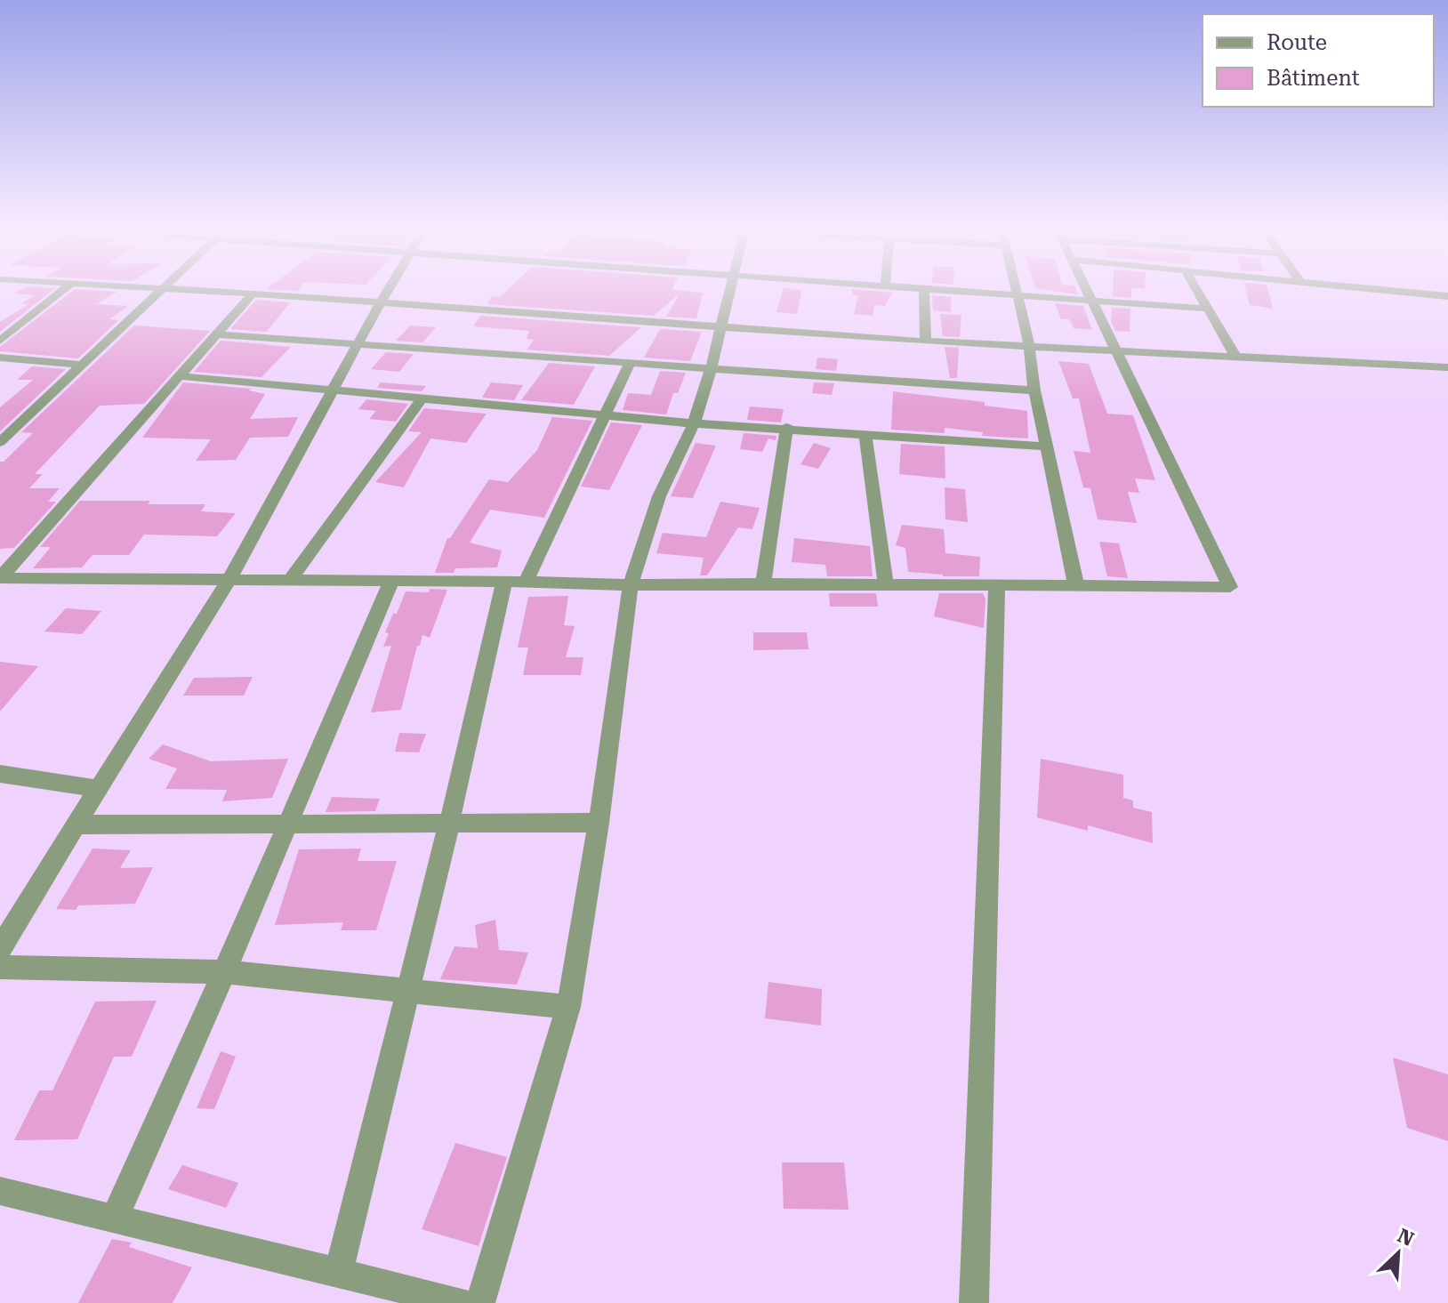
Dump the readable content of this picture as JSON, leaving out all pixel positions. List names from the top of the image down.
{
  "legend": ["Route", "Bâtiment"],
  "north": "top right"
}
